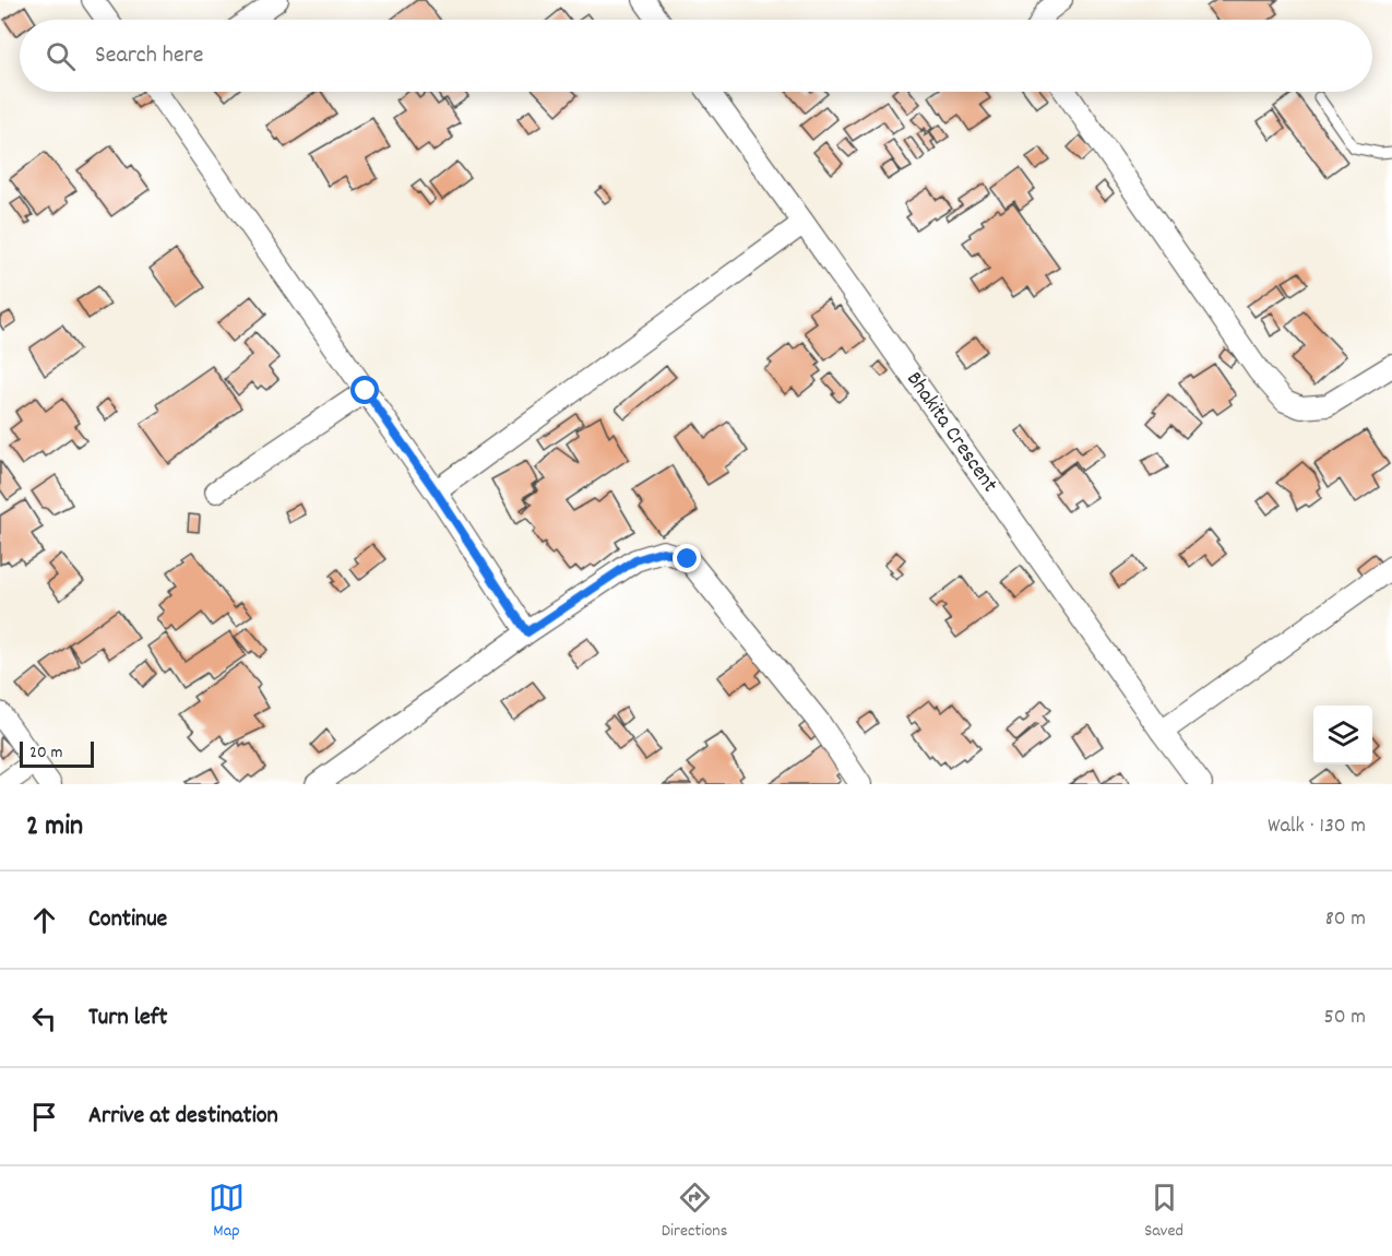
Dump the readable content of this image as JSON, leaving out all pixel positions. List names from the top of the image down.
{
  "streets": {
    "street": ["Bhakita Crescent"]
  },
  "scale_bar": "20 m",
  "page": {
    "search": "Search here",
    "scale": "20 m",
    "heading": ["2 min", "Walk · 130 m"],
    "list": [
      ["Continue", "80 m"],
      ["Turn left", "50 m"],
      "Arrive at destination"
    ],
    "nav": ["Map", "Directions", "Saved"]
  }
}
